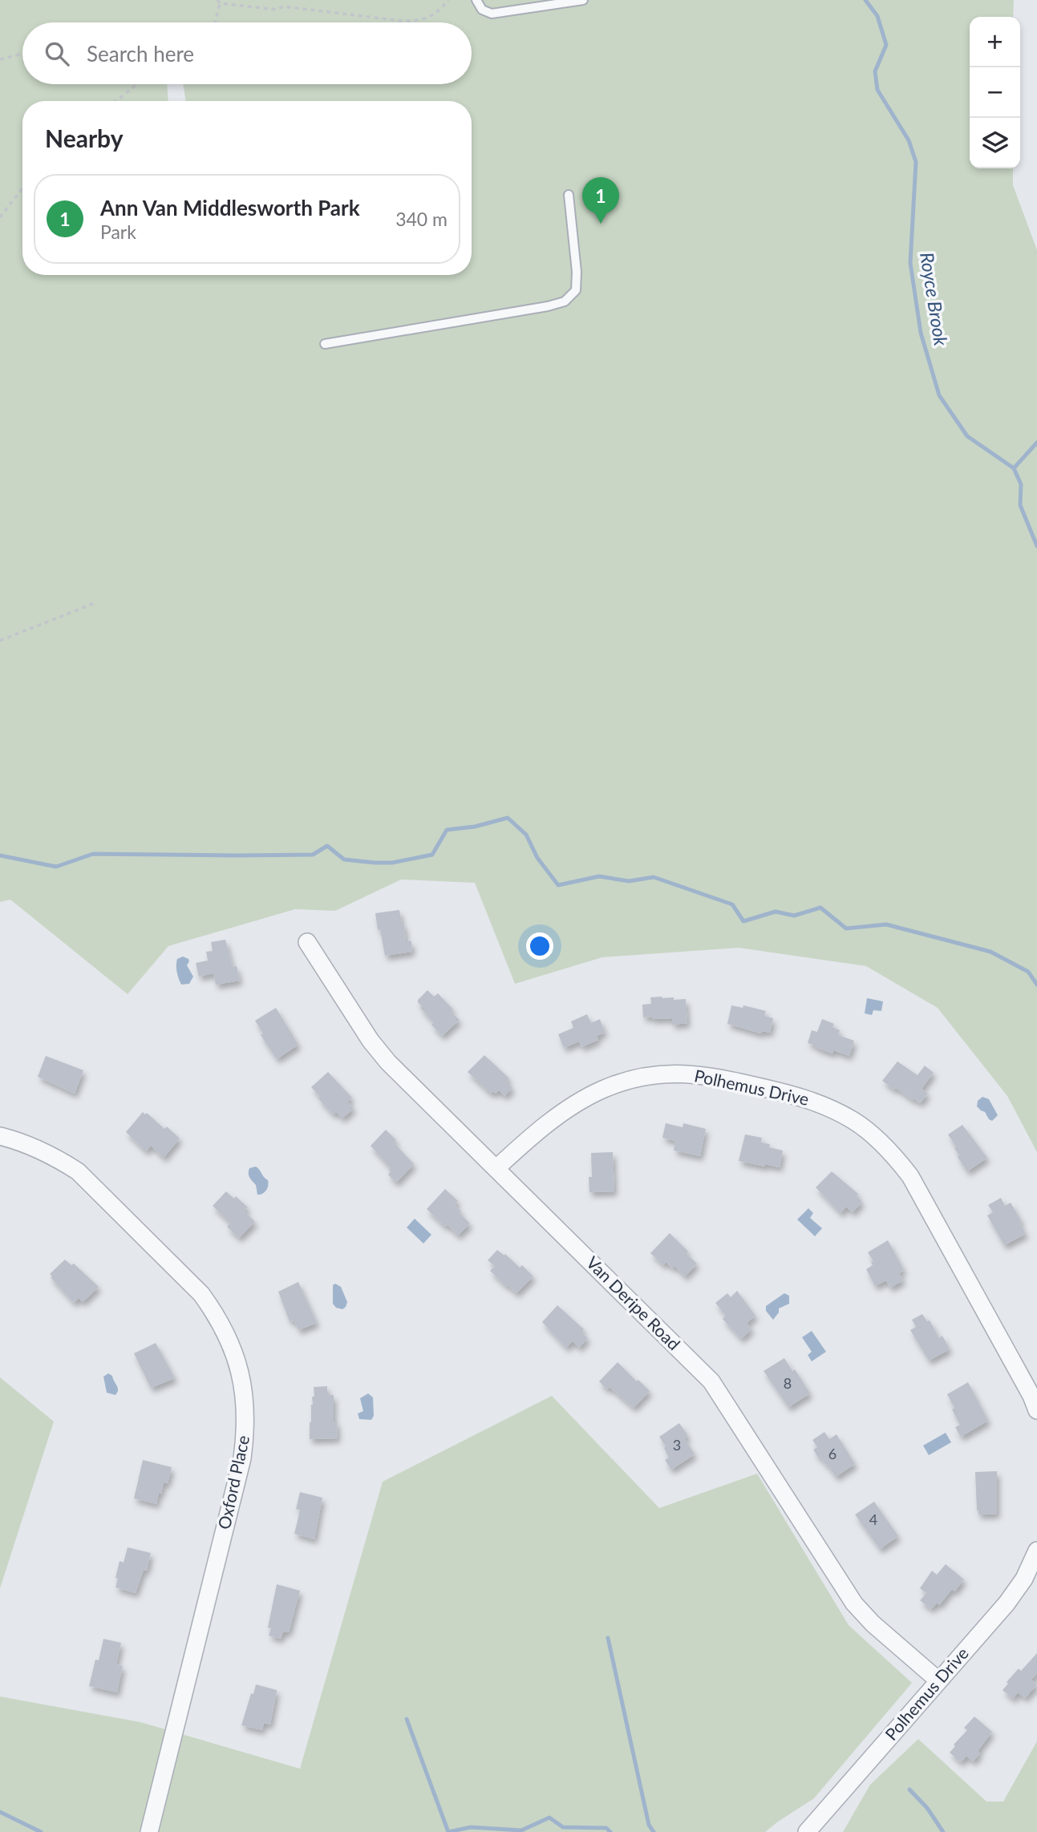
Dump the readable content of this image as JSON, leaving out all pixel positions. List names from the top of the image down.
{
  "streets": {
    "street": ["Polhemus Drive", "Van Deripe Road", "Oxford Place"]
  },
  "crossings": [
    ["Polhemus Drive", "Van Deripe Road"]
  ],
  "water": ["Royce Brook"],
  "house_numbers": [
    "8",
    "3",
    "6",
    "4"
  ],
  "page": {
    "map_buttons": ["+", "−"],
    "search": "Search here",
    "heading": "Nearby",
    "list": [
      {
        "mark": "1",
        "name": "Ann Van Middlesworth Park",
        "note": "Park",
        "value": "340 m"
      }
    ],
    "pins": "1"
  }
}
